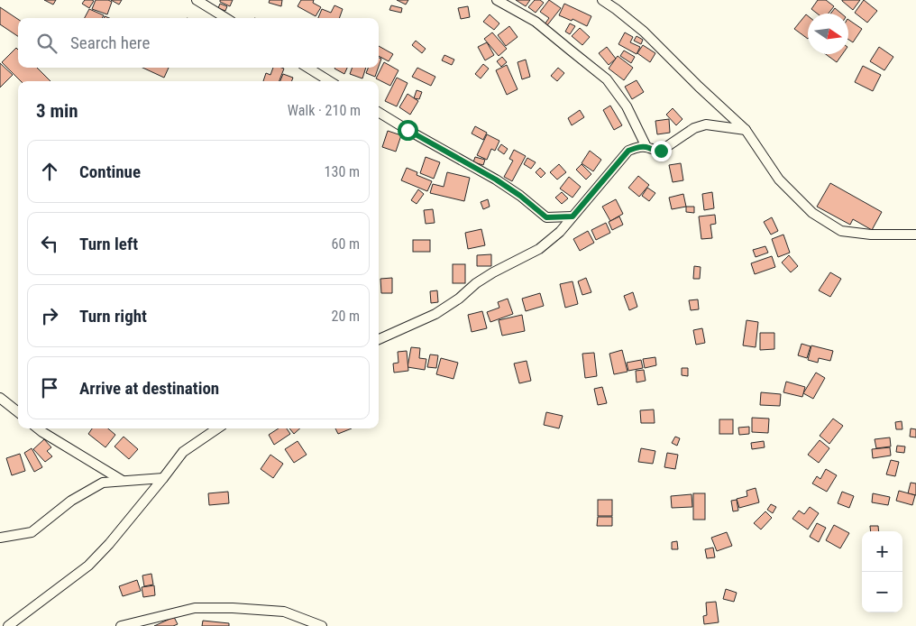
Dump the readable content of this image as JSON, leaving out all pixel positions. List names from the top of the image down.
{
  "north": "right",
  "page": {
    "search": "Search here",
    "heading": ["3 min", "Walk · 210 m"],
    "list": [
      ["Continue", "130 m"],
      ["Turn left", "60 m"],
      ["Turn right", "20 m"],
      "Arrive at destination"
    ],
    "map_buttons": ["+", "−"]
  }
}
